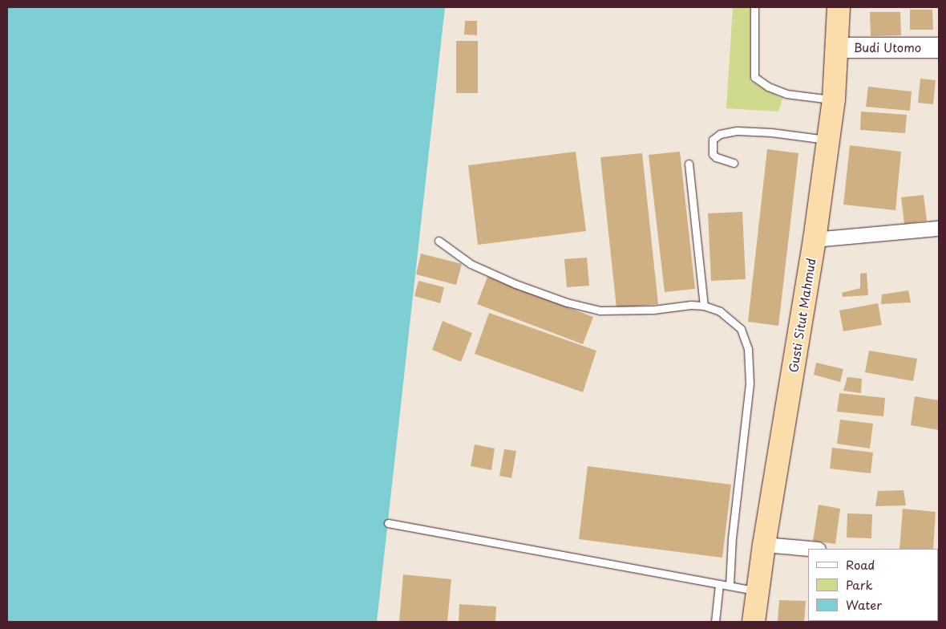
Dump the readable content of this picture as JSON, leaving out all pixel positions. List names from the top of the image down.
{
  "streets": {
    "highway": ["Gusti Situt Mahmud"],
    "street": ["Budi Utomo"]
  },
  "crossings": [
    ["Budi Utomo", "Gusti Situt Mahmud"]
  ],
  "legend": ["Road", "Park", "Water"]
}
